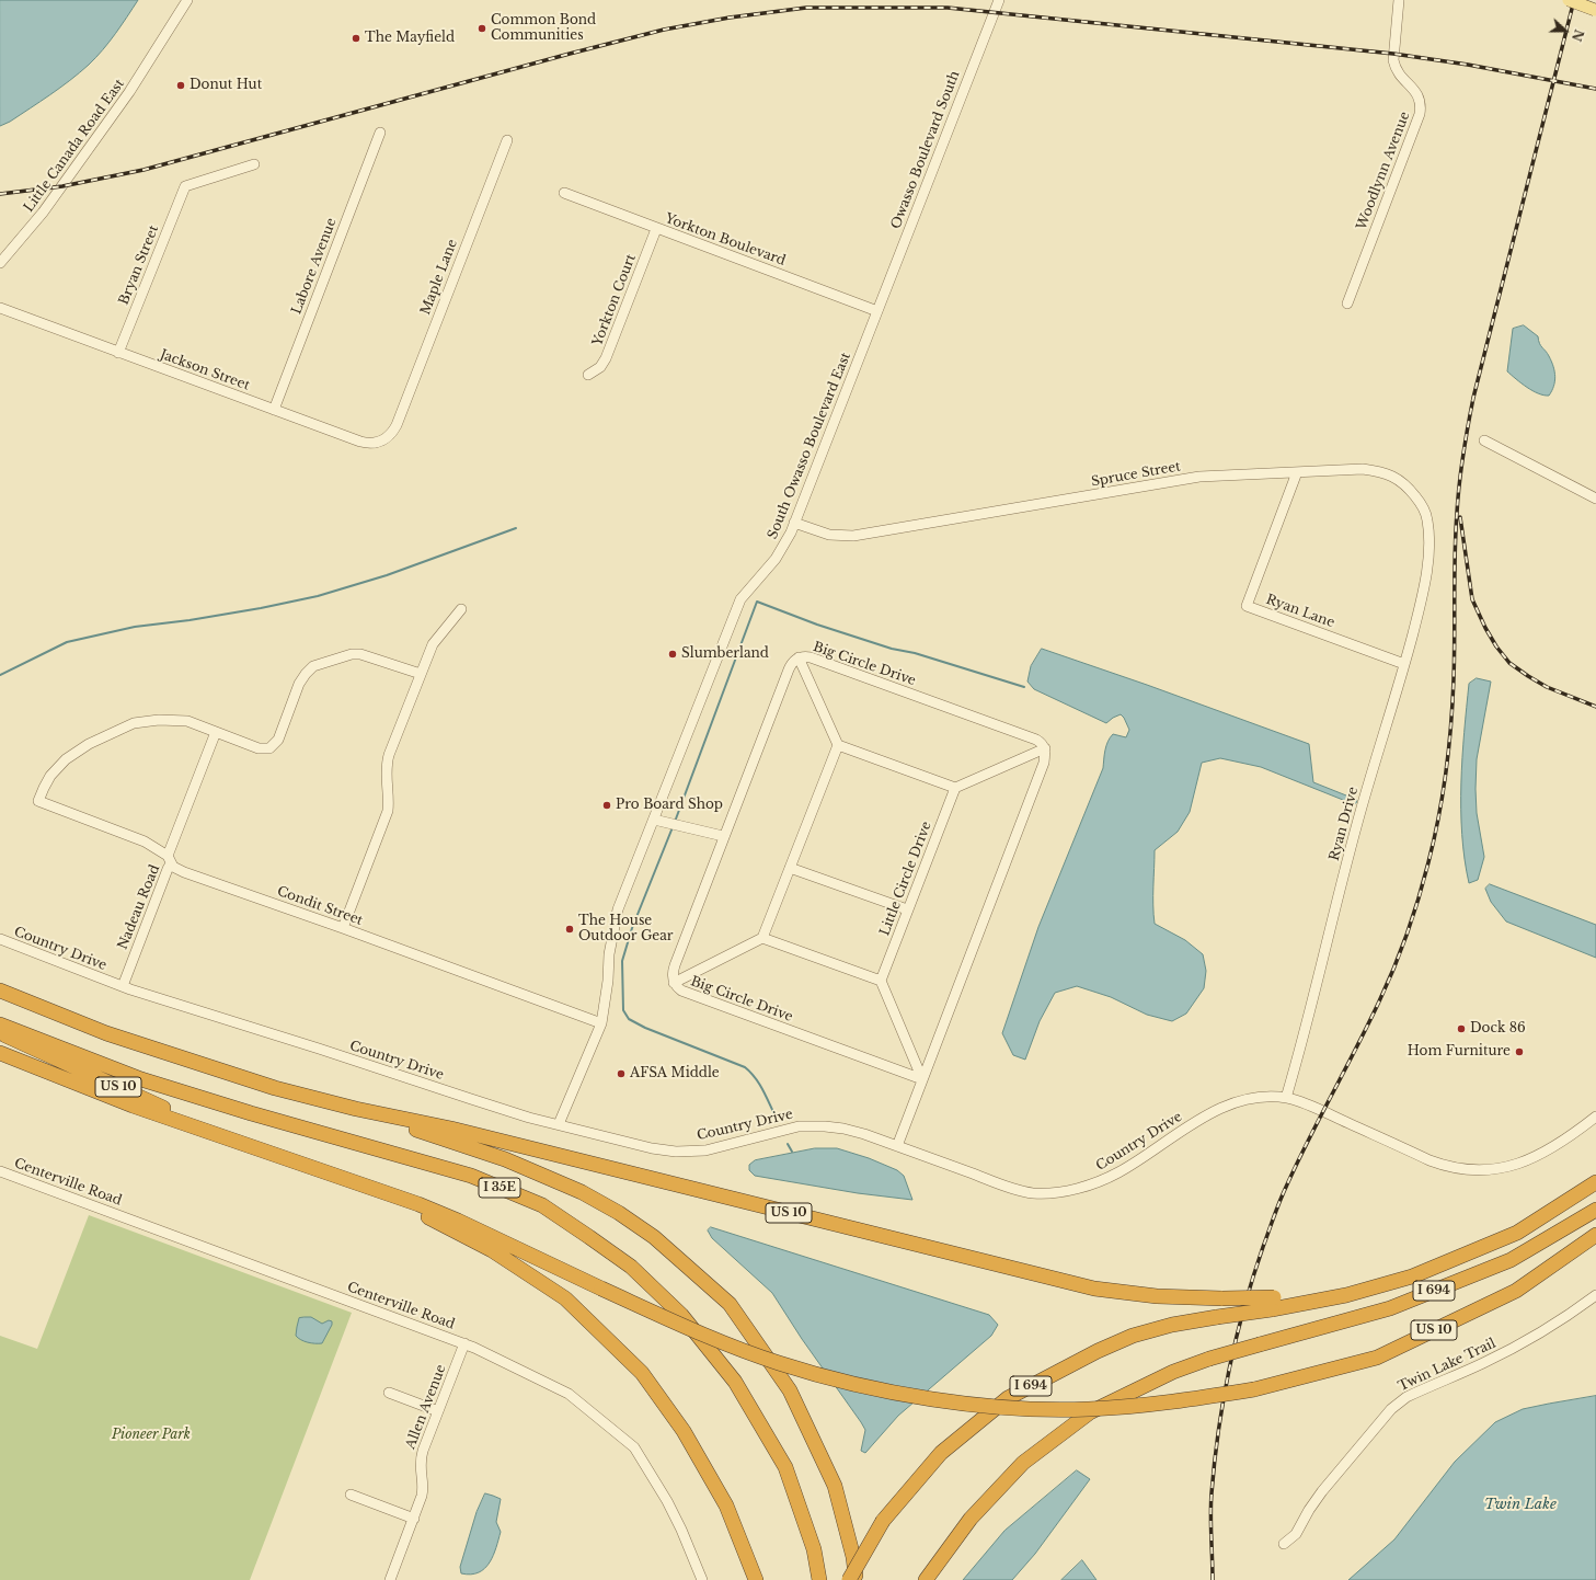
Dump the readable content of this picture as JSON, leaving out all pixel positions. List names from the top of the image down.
{
  "streets": {
    "highway": ["US 10", "I 35E", "I 694"],
    "street": [
      "Little Canada Road East",
      "Owasso Boulevard South",
      "Woodlynn Avenue",
      "Yorkton Boulevard",
      "Bryan Street",
      "Labore Avenue",
      "Maple Lane",
      "Yorkton Court",
      "Jackson Street",
      "South Owasso Boulevard East",
      "Spruce Street",
      "Ryan Lane",
      "Big Circle Drive",
      "Ryan Drive",
      "Little Circle Drive",
      "Condit Street",
      "Nadeau Road",
      "Country Drive",
      "Centerville Road",
      "Twin Lake Trail",
      "Allen Avenue"
    ]
  },
  "crossings": [
    ["Owasso Boulevard South", "Yorkton Boulevard"],
    ["Owasso Boulevard South", "South Owasso Boulevard East"],
    ["Yorkton Boulevard", "Yorkton Court"],
    ["Yorkton Boulevard", "South Owasso Boulevard East"],
    ["Bryan Street", "Jackson Street"],
    ["Labore Avenue", "Jackson Street"],
    ["Maple Lane", "Jackson Street"],
    ["South Owasso Boulevard East", "Spruce Street"],
    ["South Owasso Boulevard East", "Condit Street"],
    ["South Owasso Boulevard East", "Country Drive"],
    ["Spruce Street", "Ryan Lane"],
    ["Spruce Street", "Ryan Drive"],
    ["Ryan Lane", "Ryan Drive"],
    ["Ryan Drive", "Country Drive"],
    ["Condit Street", "Nadeau Road"],
    ["Nadeau Road", "Country Drive"],
    ["US 10", "I 35E"],
    ["US 10", "I 694"],
    ["Centerville Road", "Allen Avenue"]
  ],
  "water": ["Twin Lake"],
  "parks": ["Pioneer Park"],
  "places": [
    "Common Bond Communities",
    "The Mayfield",
    "Donut Hut",
    "Slumberland",
    "Pro Board Shop",
    "The House Outdoor Gear",
    "Dock 86",
    "Hom Furniture",
    "AFSA Middle"
  ],
  "north": "right"
}
